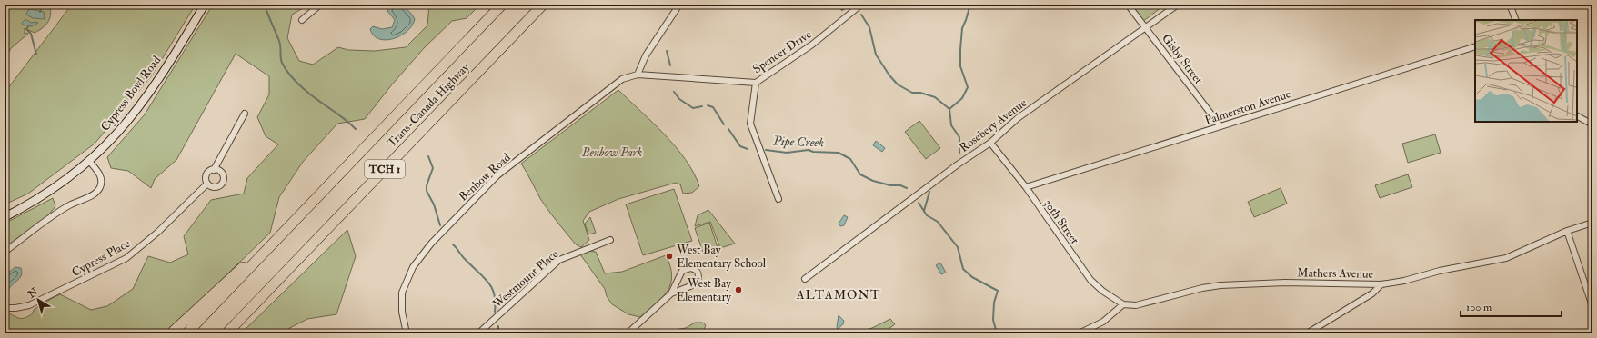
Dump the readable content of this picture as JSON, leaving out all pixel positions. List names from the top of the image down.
{
  "streets": {
    "highway": ["Trans-Canada Highway", "TCH 1"],
    "street": [
      "Spencer Drive",
      "Gisby Street",
      "Cypress Bowl Road",
      "Palmerston Avenue",
      "Rosebery Avenue",
      "Benbow Road",
      "30th Street",
      "Cypress Place",
      "Mathers Avenue",
      "Westmount Place"
    ]
  },
  "crossings": [
    ["Spencer Drive", "Benbow Road"],
    ["Gisby Street", "Palmerston Avenue"],
    ["Gisby Street", "Rosebery Avenue"],
    ["Palmerston Avenue", "30th Street"],
    ["Rosebery Avenue", "30th Street"],
    ["30th Street", "Mathers Avenue"]
  ],
  "districts": ["ALTAMONT"],
  "water": ["Pipe Creek"],
  "parks": ["Benbow Park"],
  "places": ["West Bay Elementary School", "West Bay Elementary"],
  "scale_bar": "100 m",
  "north": "top left"
}
